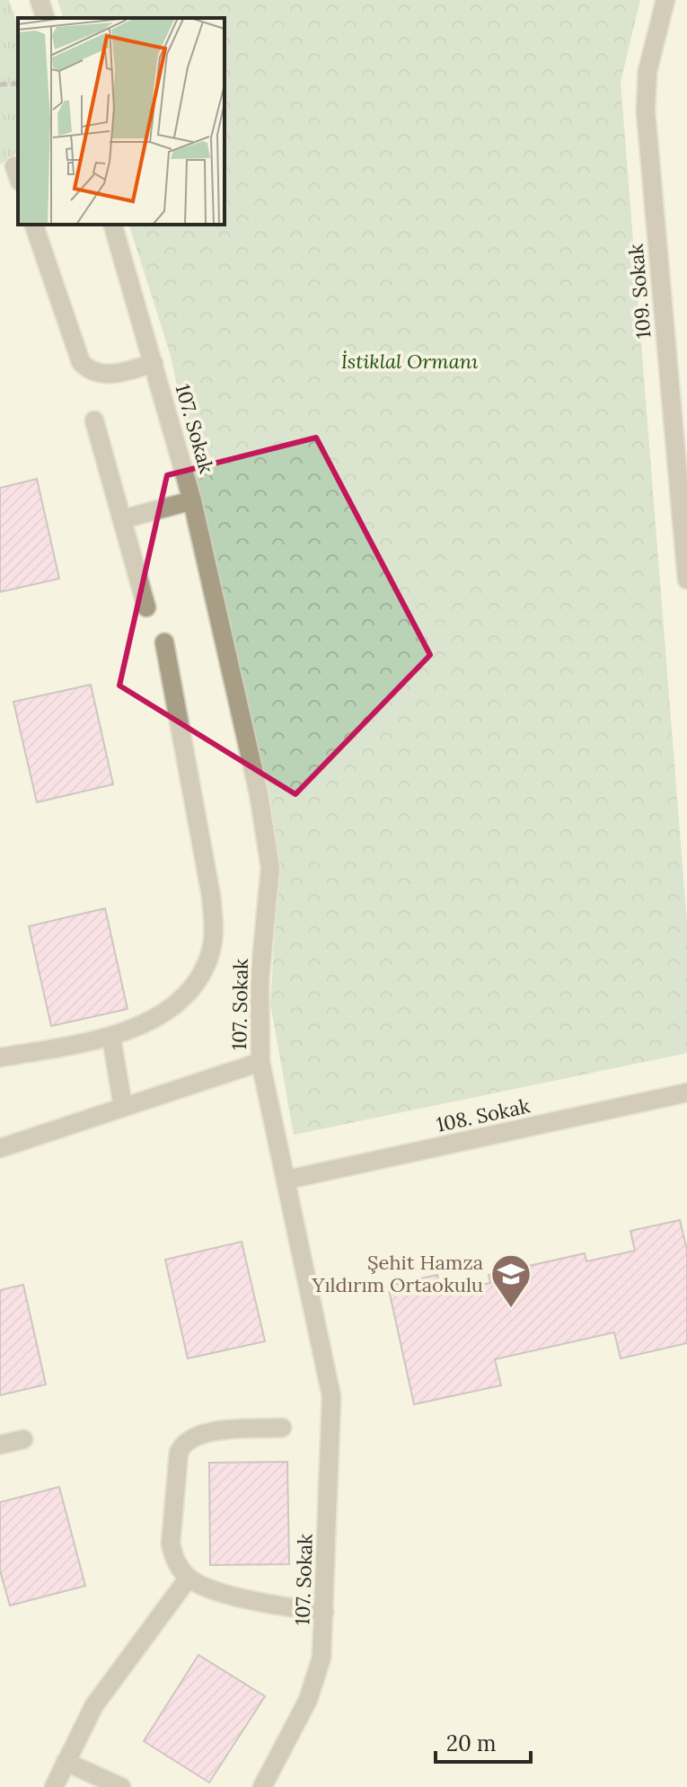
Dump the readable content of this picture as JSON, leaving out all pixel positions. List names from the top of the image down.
{
  "streets": {
    "street": ["109. Sokak", "107. Sokak", "108. Sokak"]
  },
  "crossings": [
    ["107. Sokak", "108. Sokak"]
  ],
  "parks": ["İstiklal Ormanı"],
  "places": {
    "school or university": ["Şehit Hamza Yıldırım Ortaokulu"]
  },
  "scale_bar": "20 m"
}
